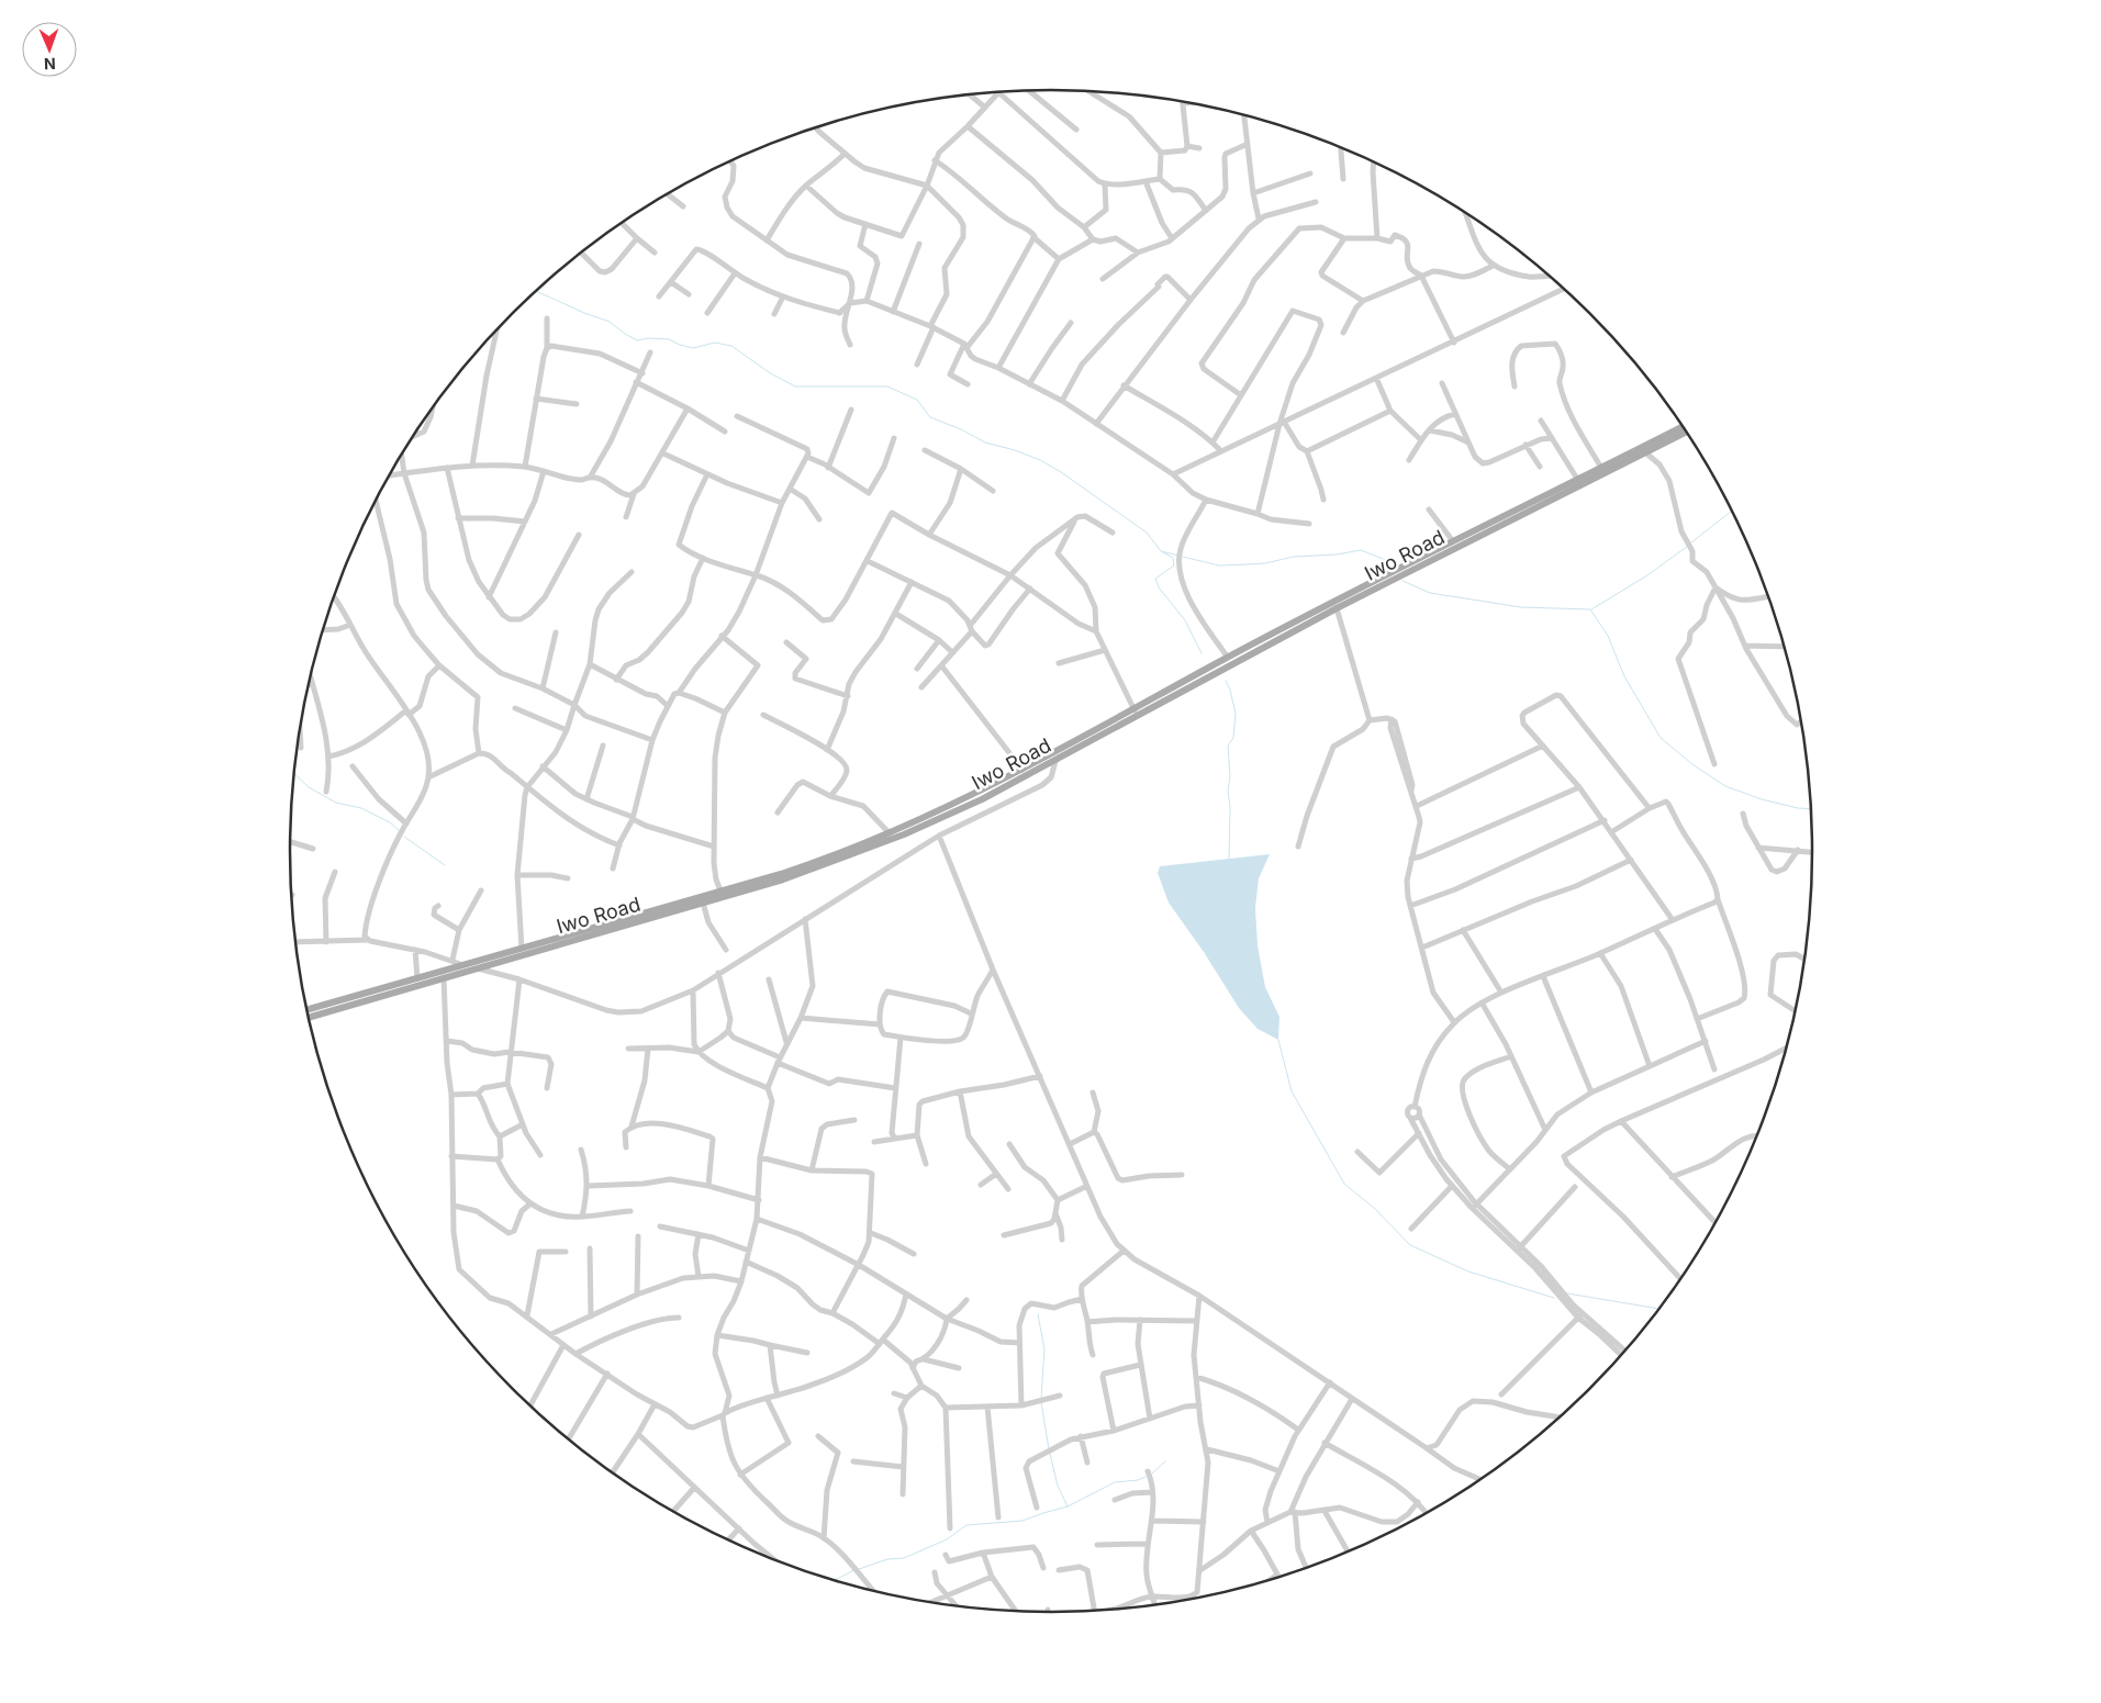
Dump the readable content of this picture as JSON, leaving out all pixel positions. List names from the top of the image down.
{
  "streets": {
    "main road": ["Iwo Road"]
  },
  "north": "bottom"
}
